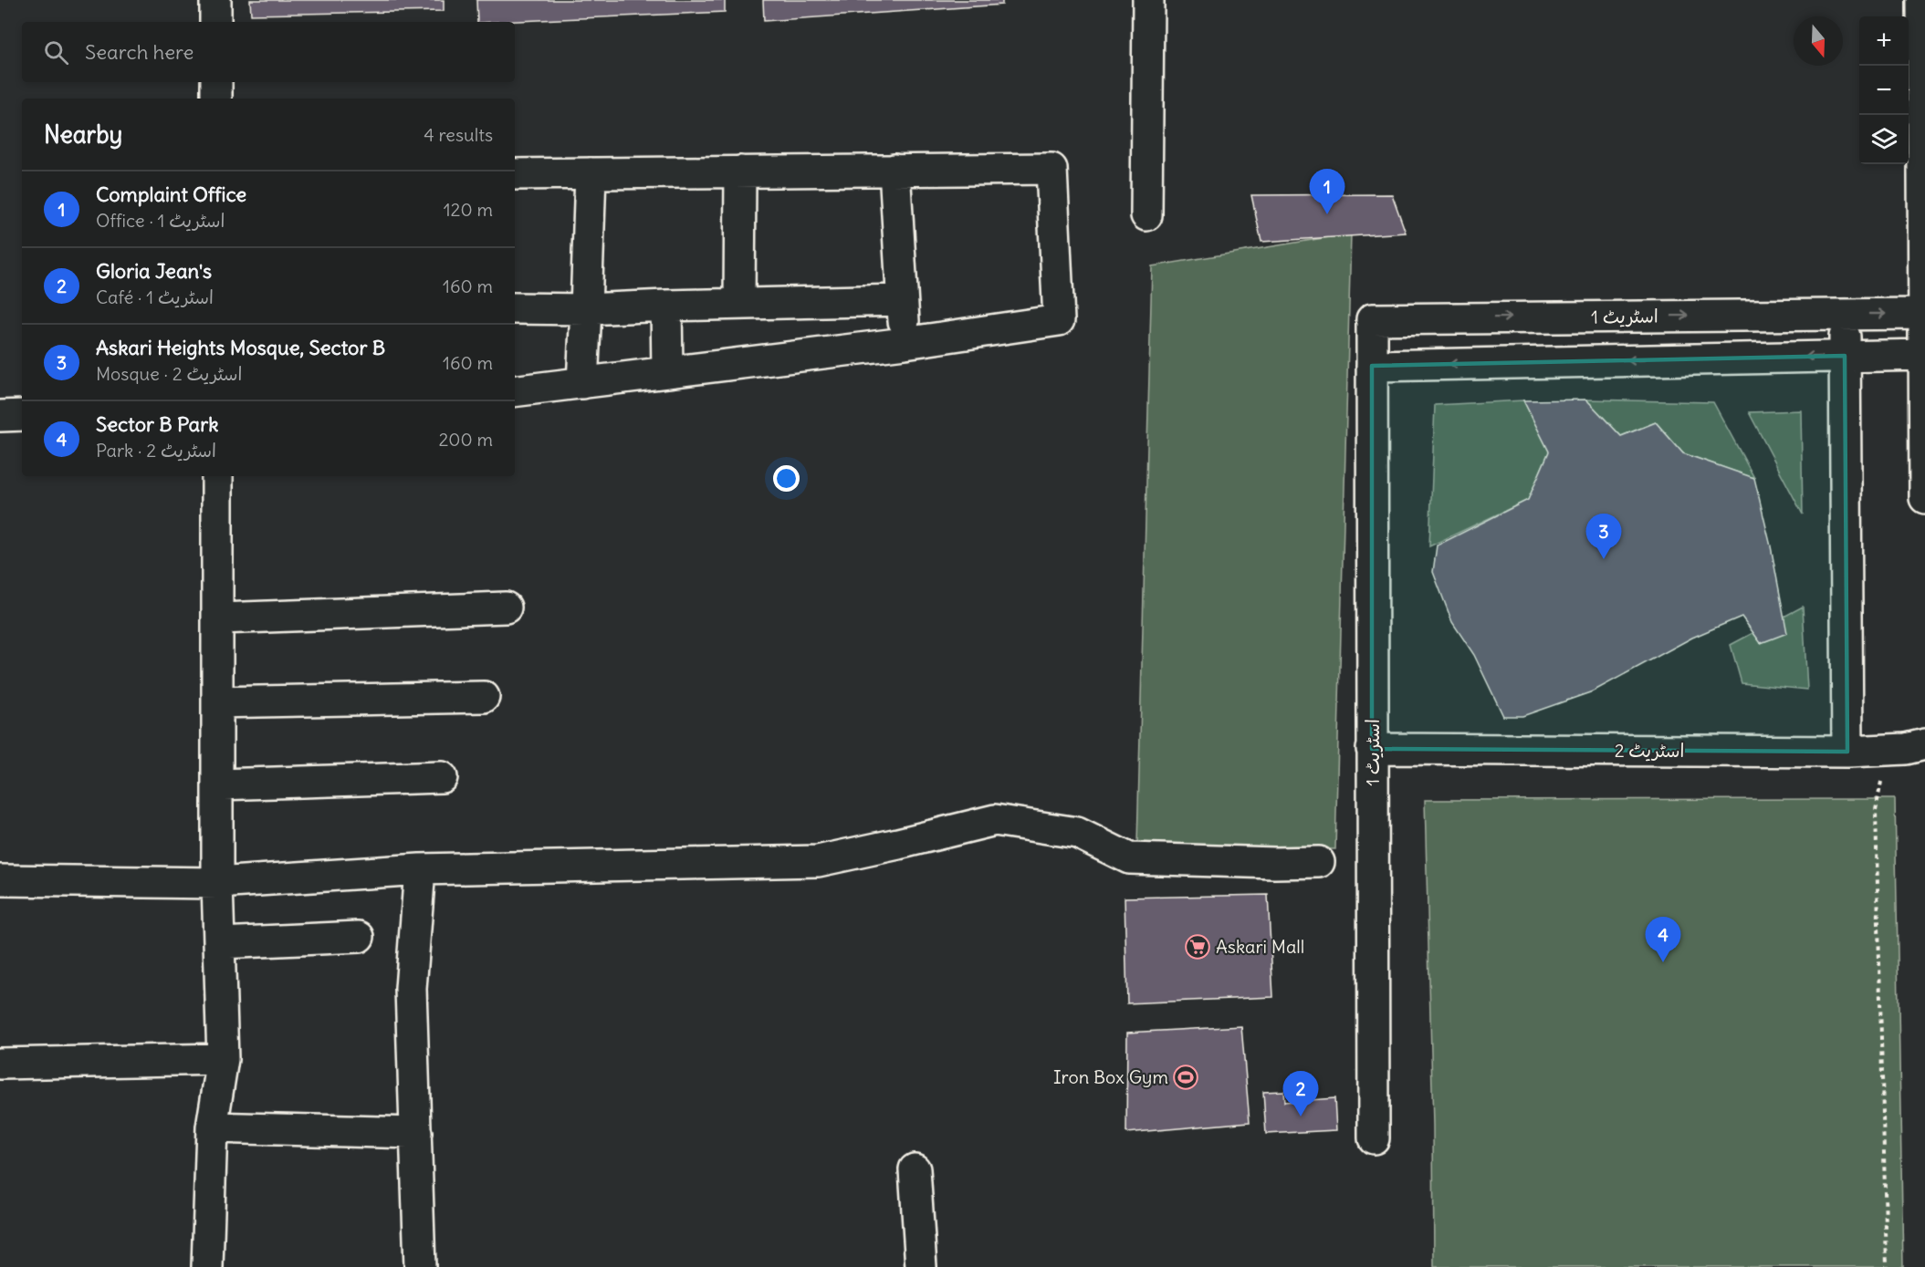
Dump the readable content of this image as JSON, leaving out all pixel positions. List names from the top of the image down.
{
  "streets": {
    "street": ["اسٹریٹ 1", "اسٹریٹ 2"]
  },
  "crossings": [
    ["اسٹریٹ 1", "اسٹریٹ 2"]
  ],
  "places": {
    "supermarket": ["Askari Mall"],
    "sports": ["Iron Box Gym"]
  },
  "north": "bottom",
  "page": {
    "map_buttons": ["+", "−"],
    "search": "Search here",
    "heading": ["Nearby", "4 results"],
    "pins": [
      "1",
      "3",
      "4",
      "2"
    ],
    "list": [
      {
        "mark": "1",
        "name": "Complaint Office",
        "note": "Office · اسٹریٹ 1",
        "value": "120 m"
      },
      {
        "mark": "2",
        "name": "Gloria Jean's",
        "note": "Café · اسٹریٹ 1",
        "value": "160 m"
      },
      {
        "mark": "3",
        "name": "Askari Heights Mosque, Sector B",
        "note": "Mosque · اسٹریٹ 2",
        "value": "160 m"
      },
      {
        "mark": "4",
        "name": "Sector B Park",
        "note": "Park · اسٹریٹ 2",
        "value": "200 m"
      }
    ]
  }
}
